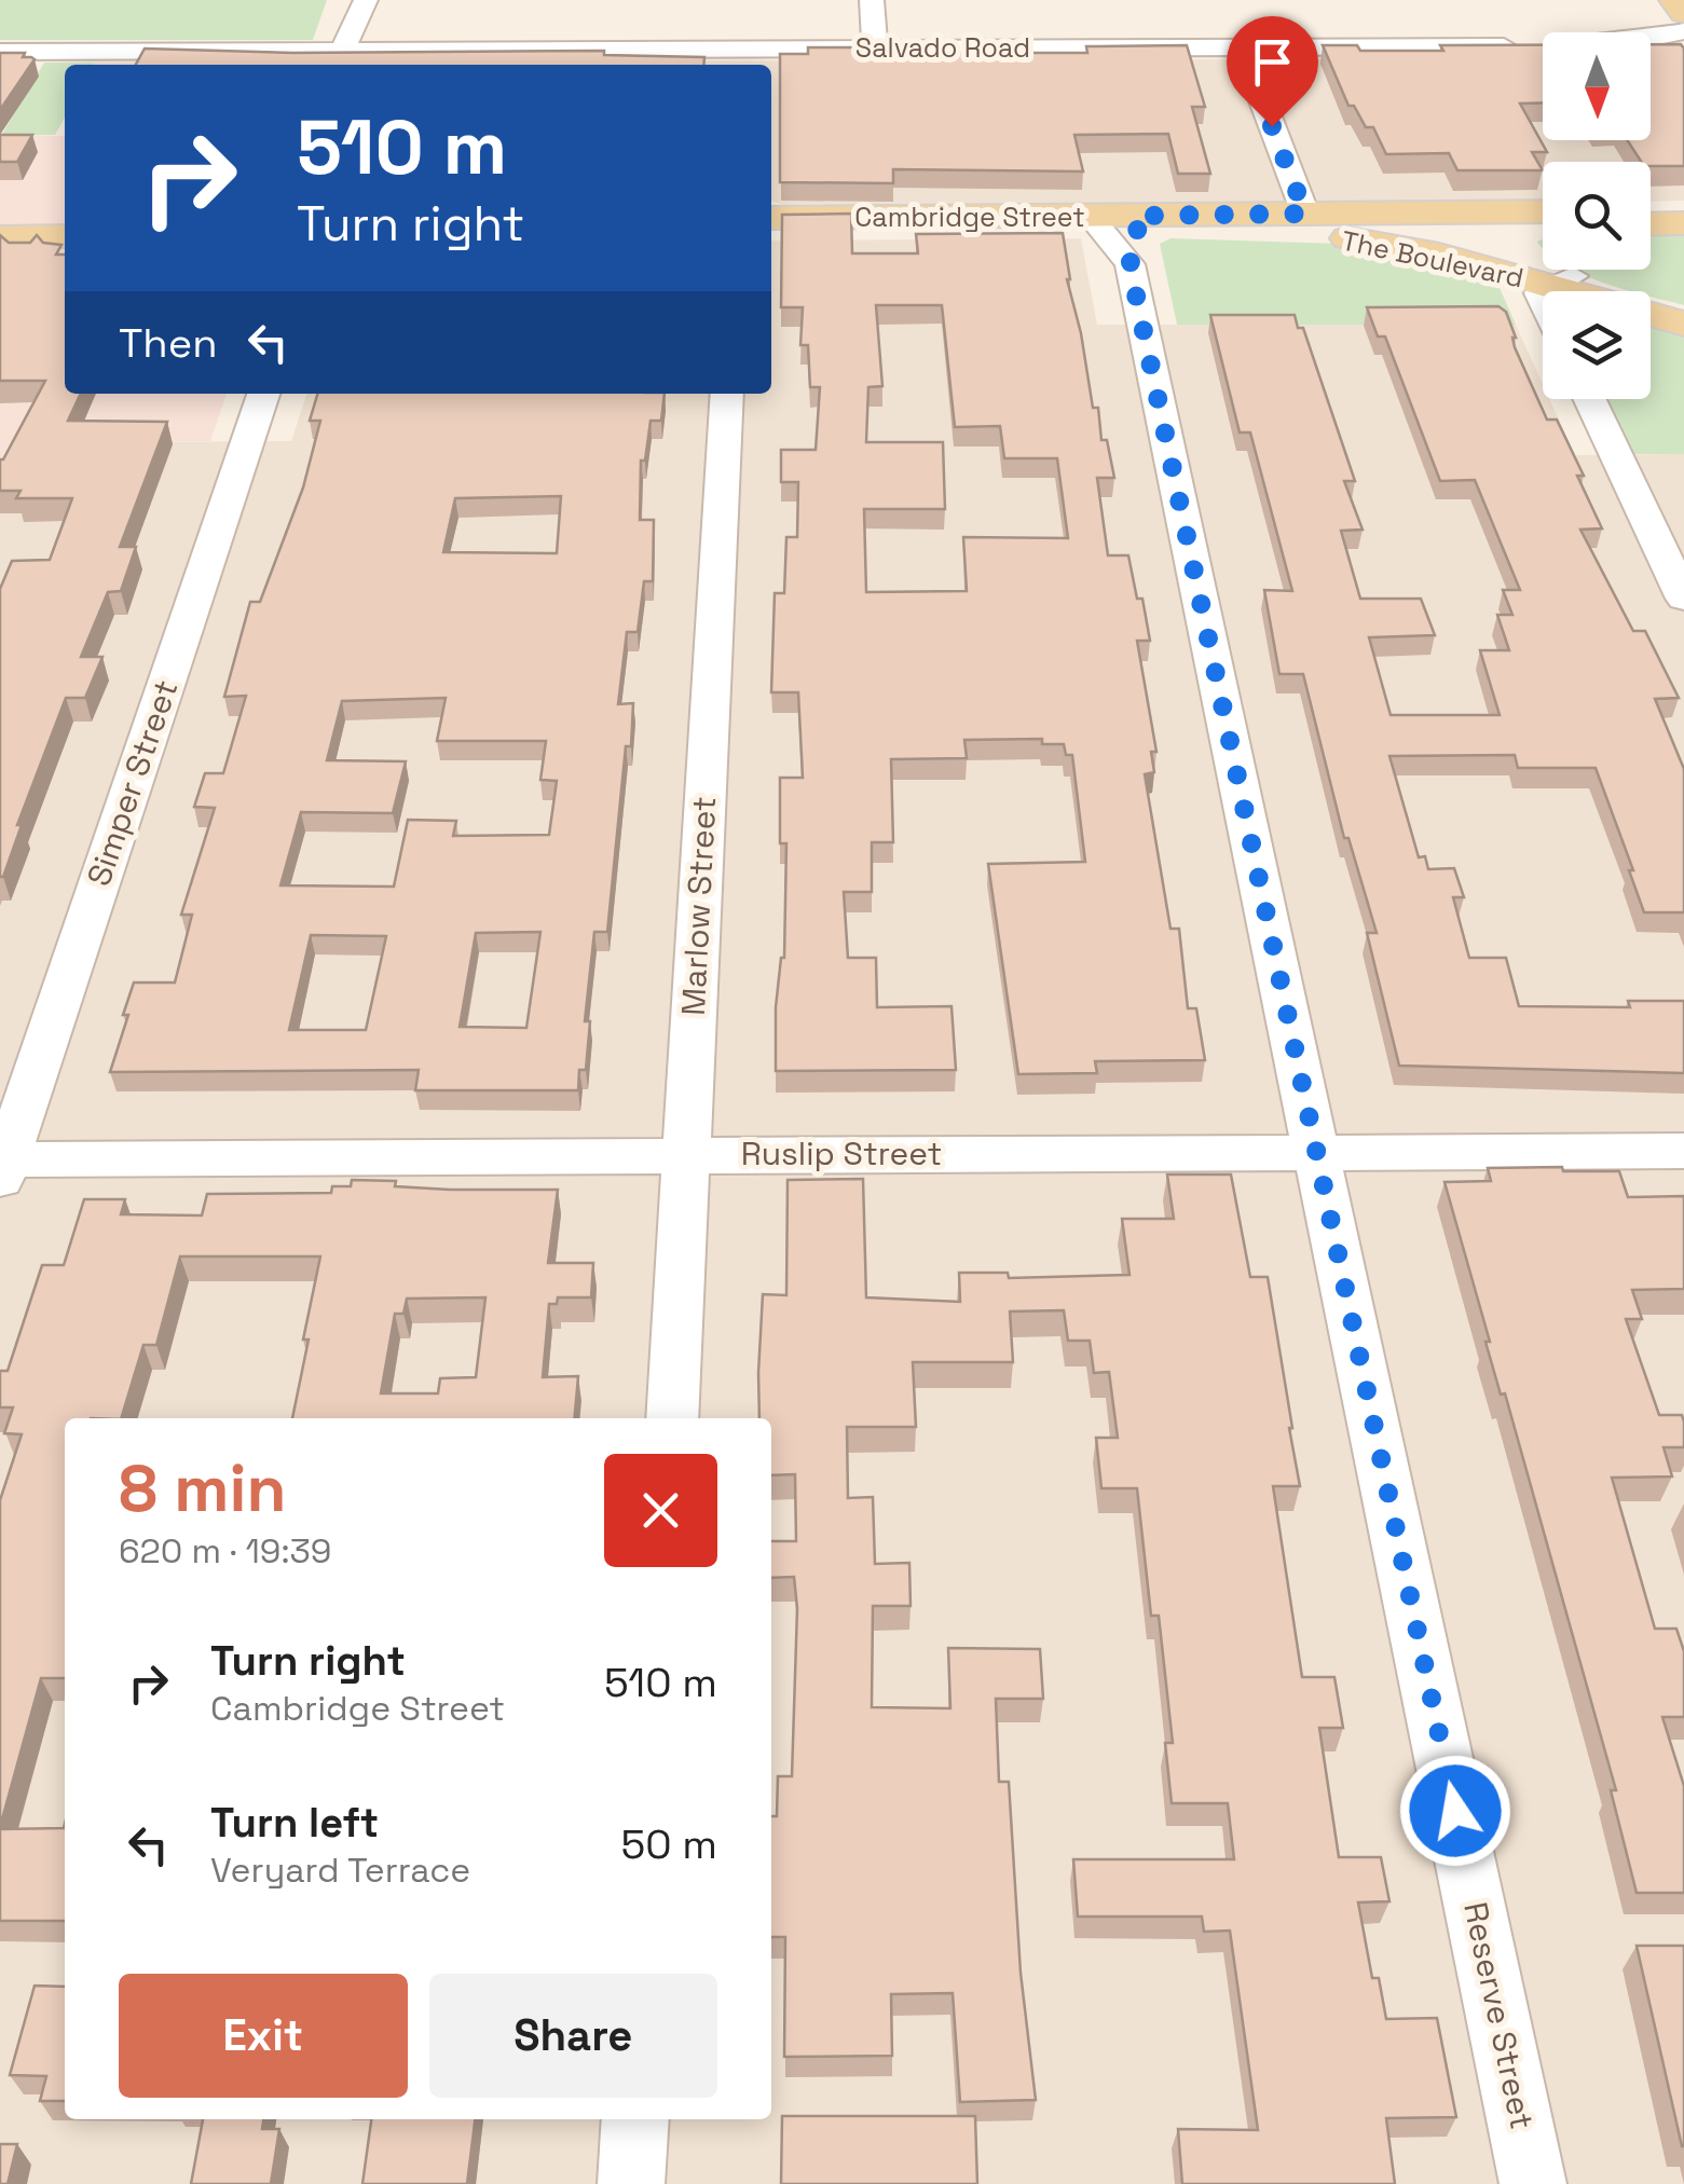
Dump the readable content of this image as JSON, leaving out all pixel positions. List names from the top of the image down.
{
  "streets": {
    "main road": ["Cambridge Street", "The Boulevard"],
    "street": [
      "Salvado Road",
      "Simper Street",
      "Marlow Street",
      "Ruslip Street",
      "Reserve Street"
    ]
  },
  "crossings": [
    ["Cambridge Street", "The Boulevard"],
    ["Cambridge Street", "Reserve Street"],
    ["Simper Street", "Ruslip Street"],
    ["Marlow Street", "Ruslip Street"],
    ["Ruslip Street", "Reserve Street"]
  ],
  "north": "bottom",
  "page": {
    "turn": ["510 m", "Turn right"],
    "then": "Then",
    "heading": ["8 min", "620 m · 19:39"],
    "list": [
      {
        "name": "Turn right",
        "note": "Cambridge Street",
        "value": "510 m"
      },
      {
        "name": "Turn left",
        "note": "Veryard Terrace",
        "value": "50 m"
      }
    ],
    "buttons": ["Exit", "Share"]
  }
}
